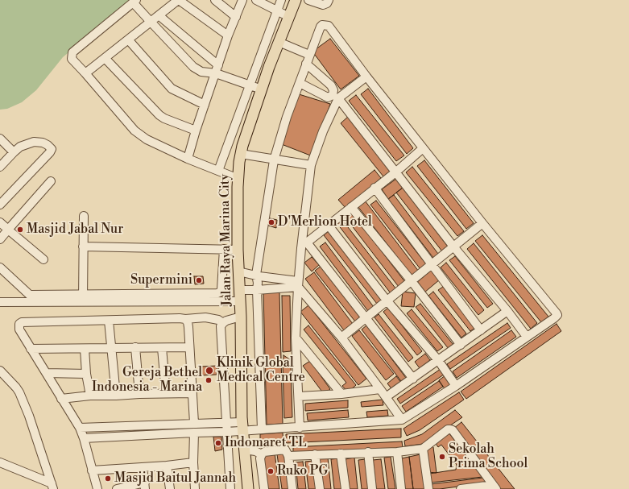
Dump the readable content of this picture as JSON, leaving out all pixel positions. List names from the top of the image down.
{
  "streets": {
    "main road": ["Jalan Raya Marina City"]
  },
  "places": [
    "D'Merlion Hotel",
    "Masjid Jabal Nur",
    "Supermini",
    "Klinik Global Medical Centre",
    "Gereja Bethel Indonesia - Marina",
    "Indomaret TL",
    "Sekolah Prima School",
    "Ruko PG",
    "Masjid Baitul Jannah"
  ]
}
